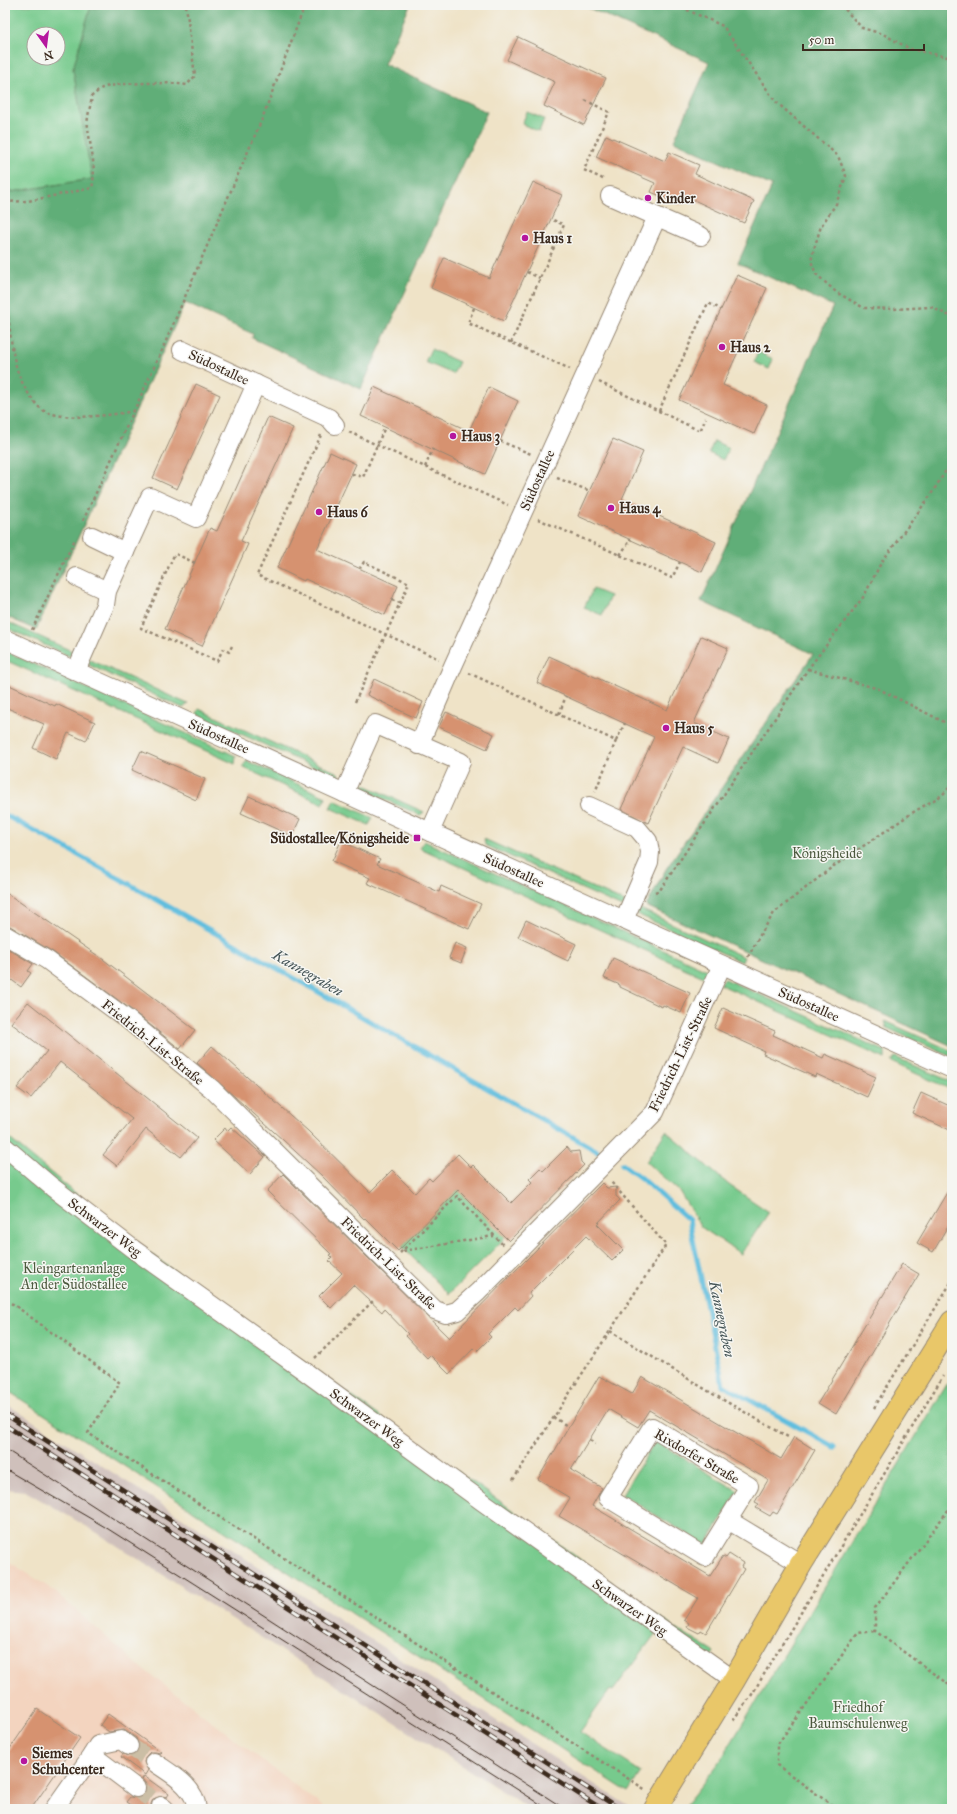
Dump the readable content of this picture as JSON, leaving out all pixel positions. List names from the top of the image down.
{
  "streets": {
    "street": [
      "Südostallee",
      "Friedrich-List-Straße",
      "Schwarzer Weg",
      "Rixdorfer Straße"
    ]
  },
  "crossings": [
    ["Südostallee", "Friedrich-List-Straße"]
  ],
  "water": ["Kannegraben"],
  "parks": ["Königsheide", "Kleingartenanlage An der Südostallee", "Friedhof Baumschulenweg"],
  "places": {
    "other": [
      "Kinder",
      "Haus 1",
      "Haus 2",
      "Haus 3",
      "Haus 4",
      "Haus 6",
      "Haus 5",
      "Siemes Schuhcenter"
    ],
    "transit": ["Südostallee/Königsheide"]
  },
  "scale_bar": "50 m",
  "north": "bottom"
}
